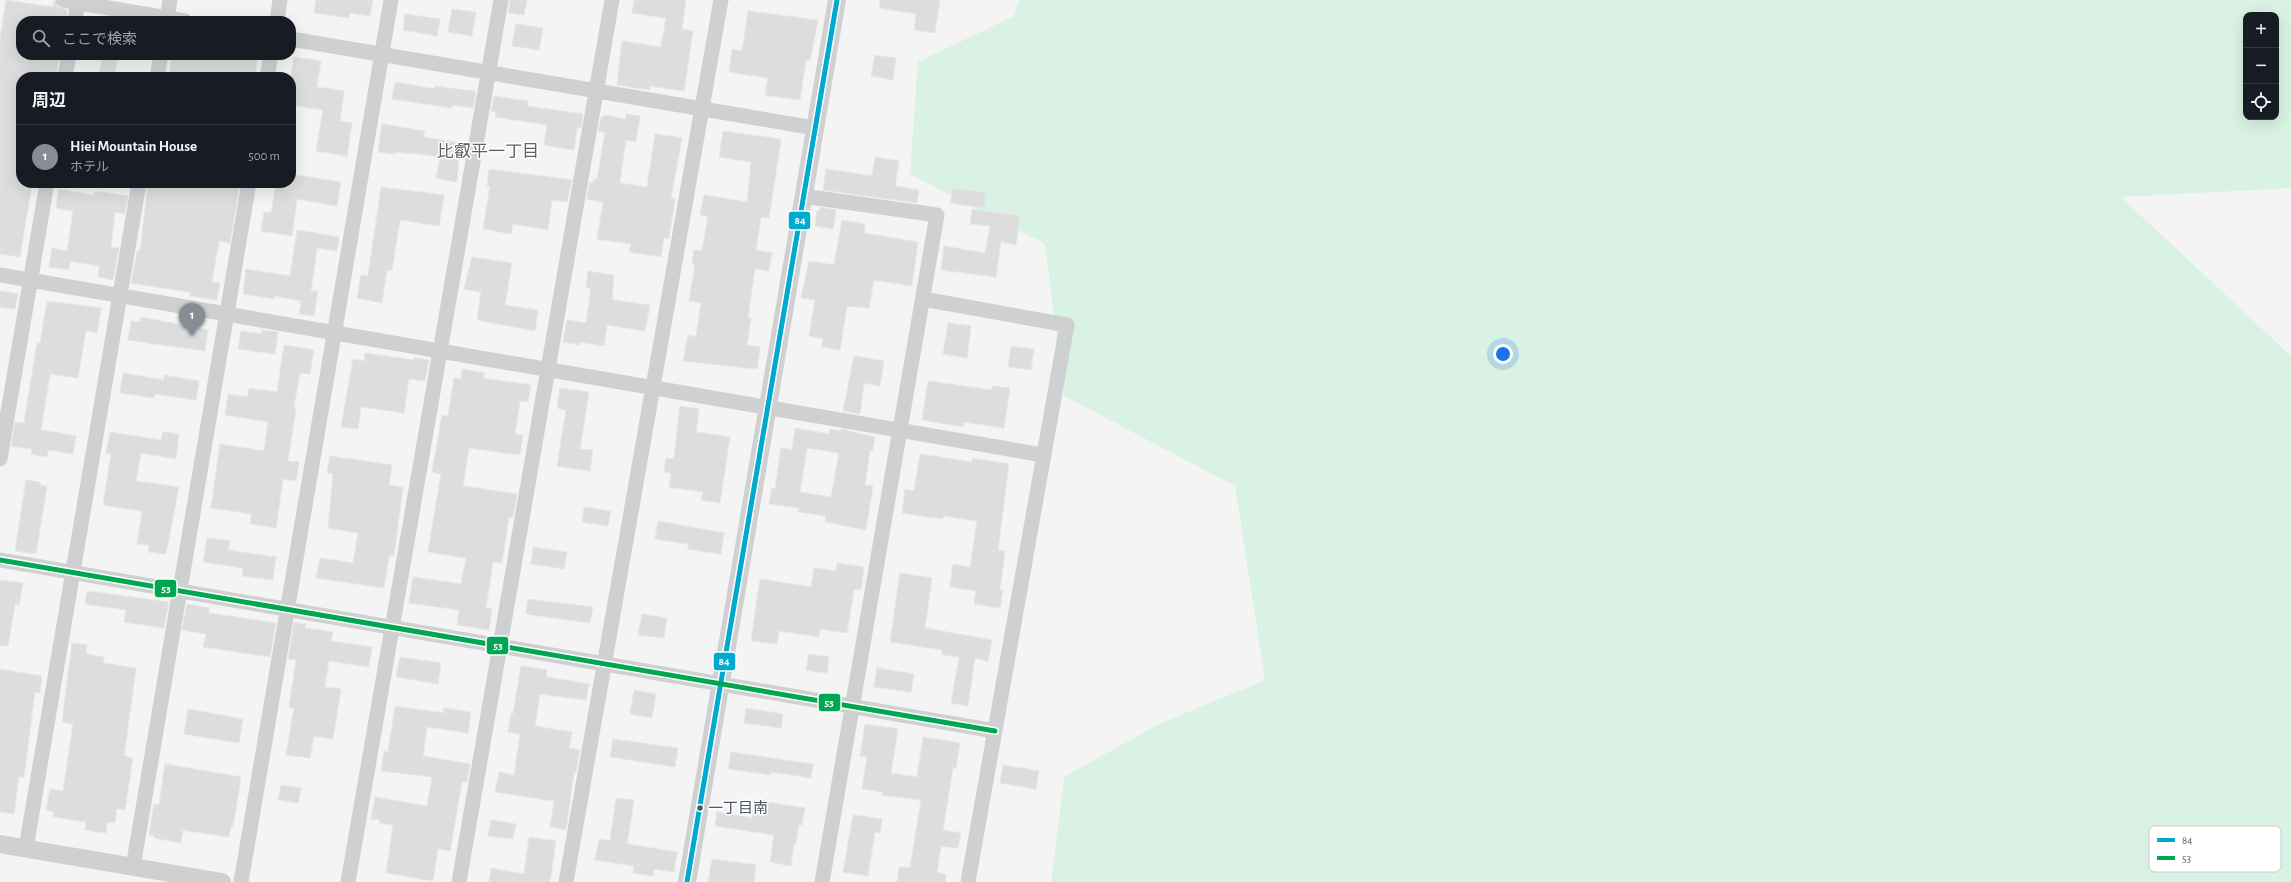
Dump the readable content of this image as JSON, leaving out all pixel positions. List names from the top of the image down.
{
  "districts": ["比叡平一丁目"],
  "places": ["一丁目南"],
  "lines": ["transit line 84", "transit line 53"],
  "legend": ["84", "53"],
  "page": {
    "map_buttons": ["+", "−"],
    "search": "ここで検索",
    "heading": "周辺",
    "list": [
      {
        "mark": "1",
        "name": "Hiei Mountain House",
        "note": "ホテル",
        "value": "500 m"
      }
    ],
    "pins": "1"
  }
}
